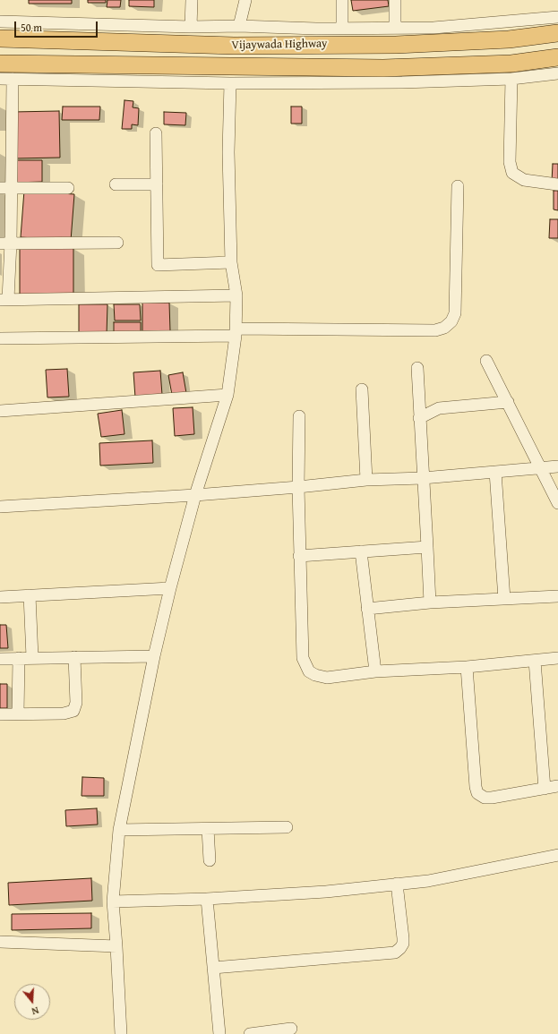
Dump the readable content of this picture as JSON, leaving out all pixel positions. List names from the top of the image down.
{
  "streets": {
    "highway": ["Vijaywada Highway"]
  },
  "scale_bar": "50 m",
  "north": "bottom"
}
